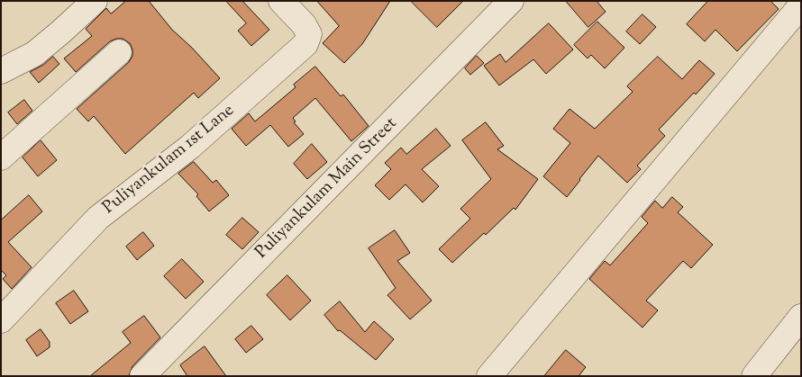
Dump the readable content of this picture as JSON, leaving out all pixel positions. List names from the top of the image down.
{
  "streets": {
    "street": ["Puliyankulam 1st Lane", "Puliyankulam Main Street"]
  }
}
